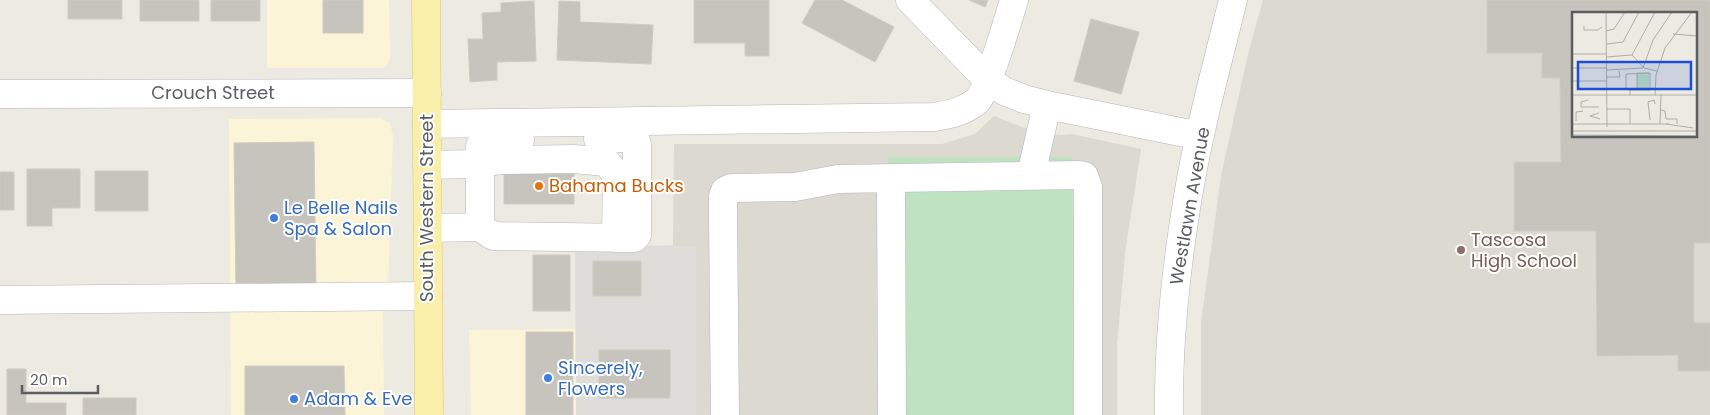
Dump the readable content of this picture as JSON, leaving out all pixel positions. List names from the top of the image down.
{
  "streets": {
    "main road": ["South Western Street"],
    "street": ["Crouch Street", "Westlawn Avenue"]
  },
  "crossings": [
    ["Crouch Street", "South Western Street"]
  ],
  "places": [
    "Bahama Bucks",
    "Le Belle Nails Spa & Salon",
    "Tascosa High School",
    "Sincerely, Flowers",
    "Adam & Eve"
  ],
  "scale_bar": "20 m"
}
